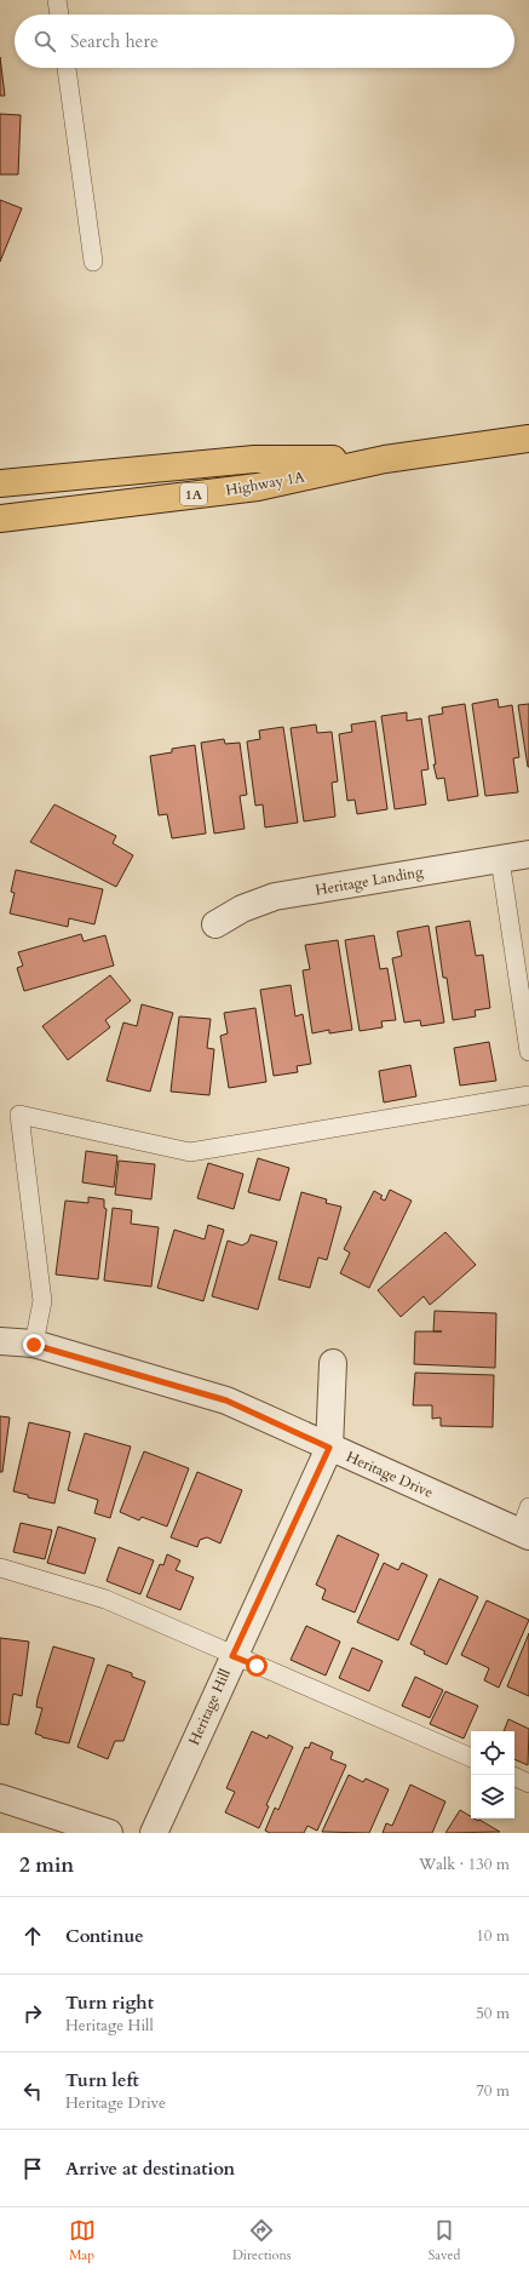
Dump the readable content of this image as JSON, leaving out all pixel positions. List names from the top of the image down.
{
  "streets": {
    "main road": ["Highway 1A", "1A"],
    "street": ["Heritage Landing", "Heritage Drive", "Heritage Hill"]
  },
  "crossings": [
    ["Heritage Drive", "Heritage Hill"]
  ],
  "page": {
    "search": "Search here",
    "heading": ["2 min", "Walk · 130 m"],
    "list": [
      ["Continue", "10 m"],
      ["Turn right", "Heritage Hill", "50 m"],
      ["Turn left", "Heritage Drive", "70 m"],
      "Arrive at destination"
    ],
    "nav": ["Map", "Directions", "Saved"]
  }
}
